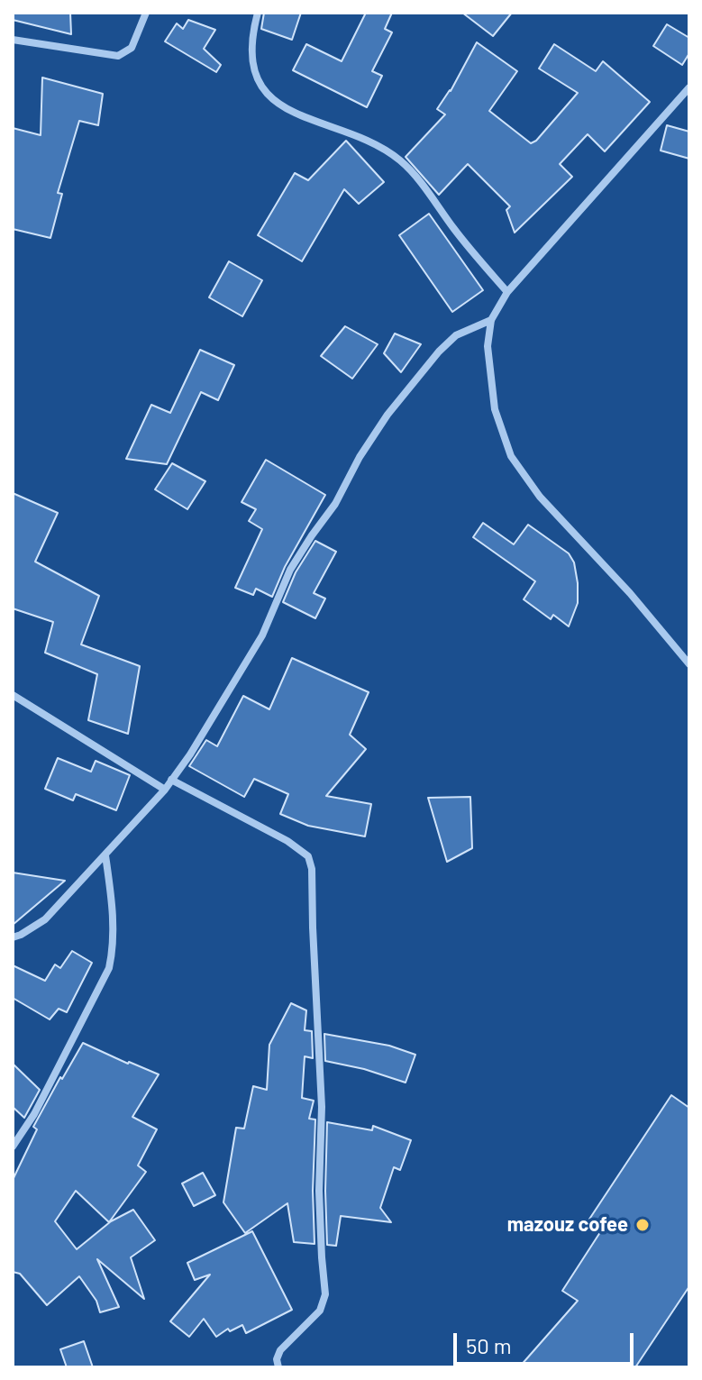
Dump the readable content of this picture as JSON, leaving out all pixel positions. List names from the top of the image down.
{
  "places": ["mazouz cofee"],
  "scale_bar": "50 m"
}
